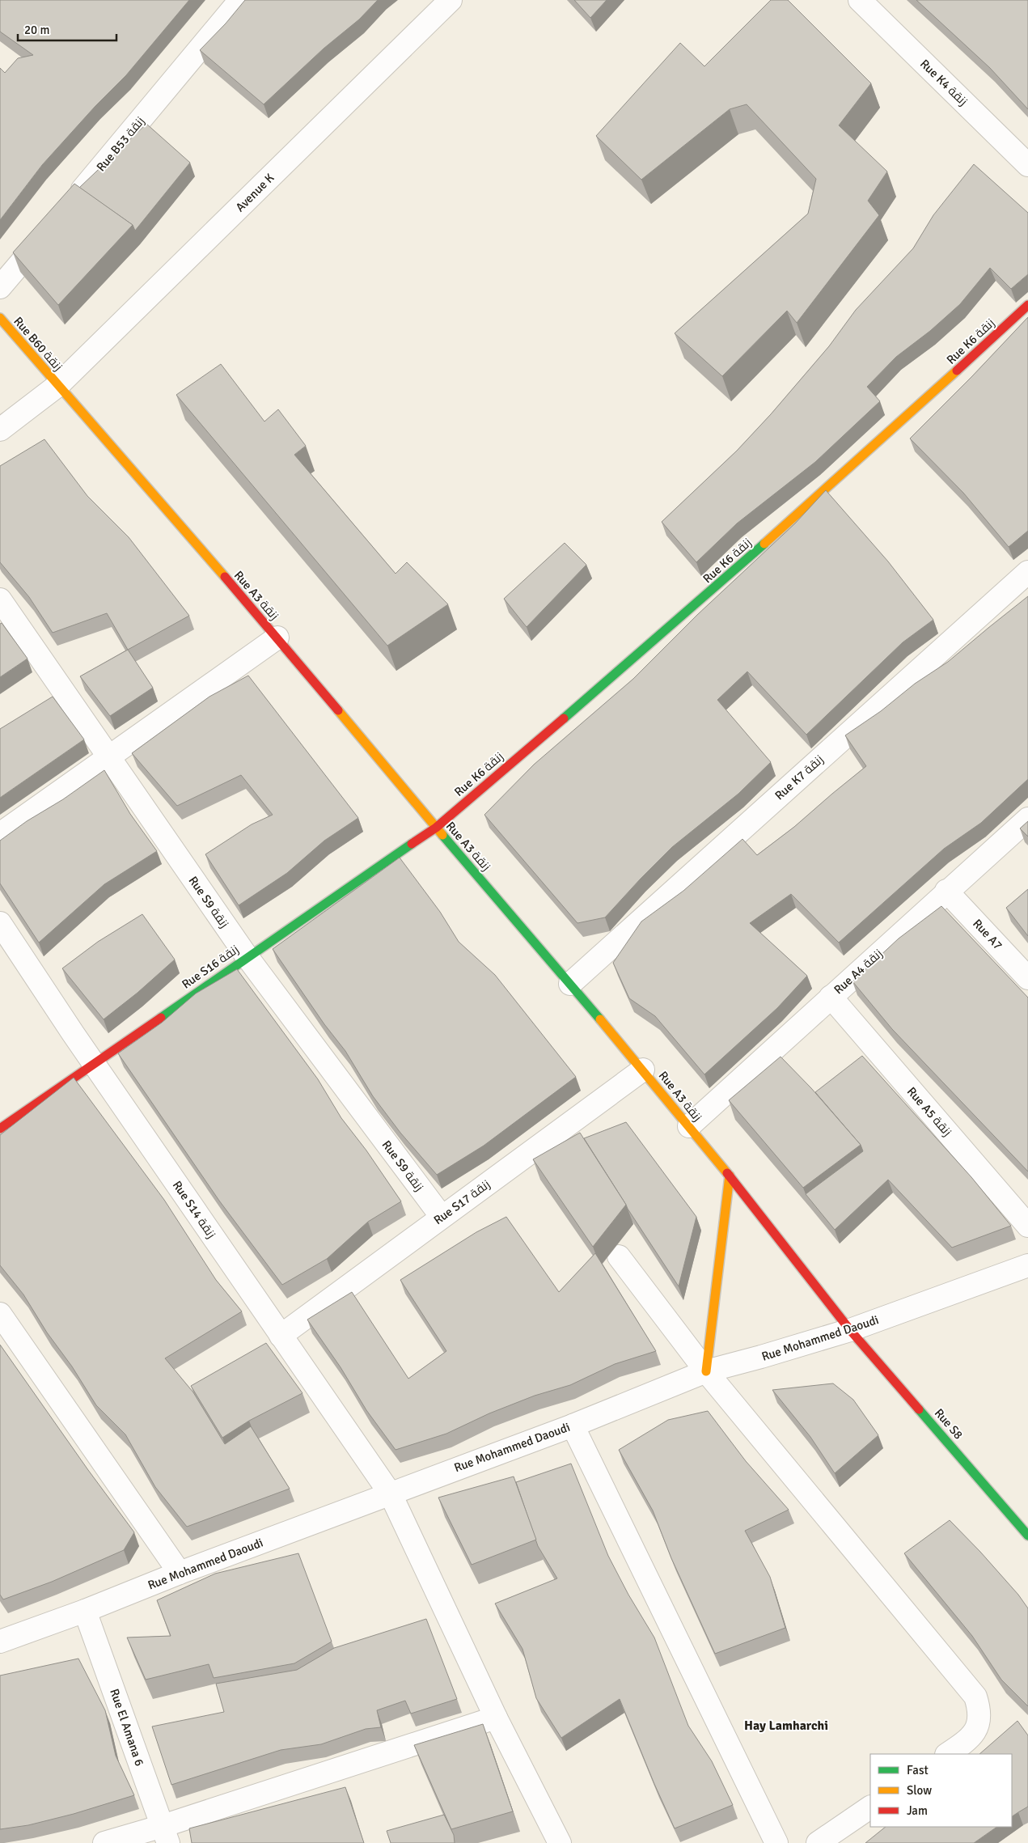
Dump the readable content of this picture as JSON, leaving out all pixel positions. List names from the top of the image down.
{
  "streets": {
    "street": [
      "Rue K4 زنقة",
      "Rue B53 زنقة",
      "Avenue K",
      "Rue K6 زنقة",
      "Rue B60 زنقة",
      "Rue A3 زنقة",
      "Rue K7 زنقة",
      "Rue S9 زنقة",
      "Rue A7",
      "Rue S16 زنقة",
      "Rue A4 زنقة",
      "Rue A5 زنقة",
      "Rue S17 زنقة",
      "Rue S14 زنقة",
      "Rue Mohammed Daoudi",
      "Rue S8",
      "Rue El Amana 6"
    ]
  },
  "crossings": [
    ["Avenue K", "Rue B60 زنقة"],
    ["Avenue K", "Rue A3 زنقة"],
    ["Rue K6 زنقة", "Rue A3 زنقة"],
    ["Rue K6 زنقة", "Rue S16 زنقة"],
    ["Rue B60 زنقة", "Rue A3 زنقة"],
    ["Rue A3 زنقة", "Rue K7 زنقة"],
    ["Rue A3 زنقة", "Rue S16 زنقة"],
    ["Rue A3 زنقة", "Rue A4 زنقة"],
    ["Rue A3 زنقة", "Rue S17 زنقة"],
    ["Rue A3 زنقة", "Rue Mohammed Daoudi"],
    ["Rue A3 زنقة", "Rue S8"],
    ["Rue S9 زنقة", "Rue S16 زنقة"],
    ["Rue S9 زنقة", "Rue S17 زنقة"],
    ["Rue A7", "Rue A4 زنقة"],
    ["Rue S16 زنقة", "Rue S14 زنقة"],
    ["Rue A4 زنقة", "Rue A5 زنقة"],
    ["Rue S17 زنقة", "Rue S14 زنقة"],
    ["Rue S14 زنقة", "Rue Mohammed Daoudi"],
    ["Rue Mohammed Daoudi", "Rue S8"],
    ["Rue Mohammed Daoudi", "Rue El Amana 6"]
  ],
  "districts": ["Hay Lamharchi"],
  "legend": ["Fast", "Slow", "Jam"],
  "scale_bar": "20 m"
}
